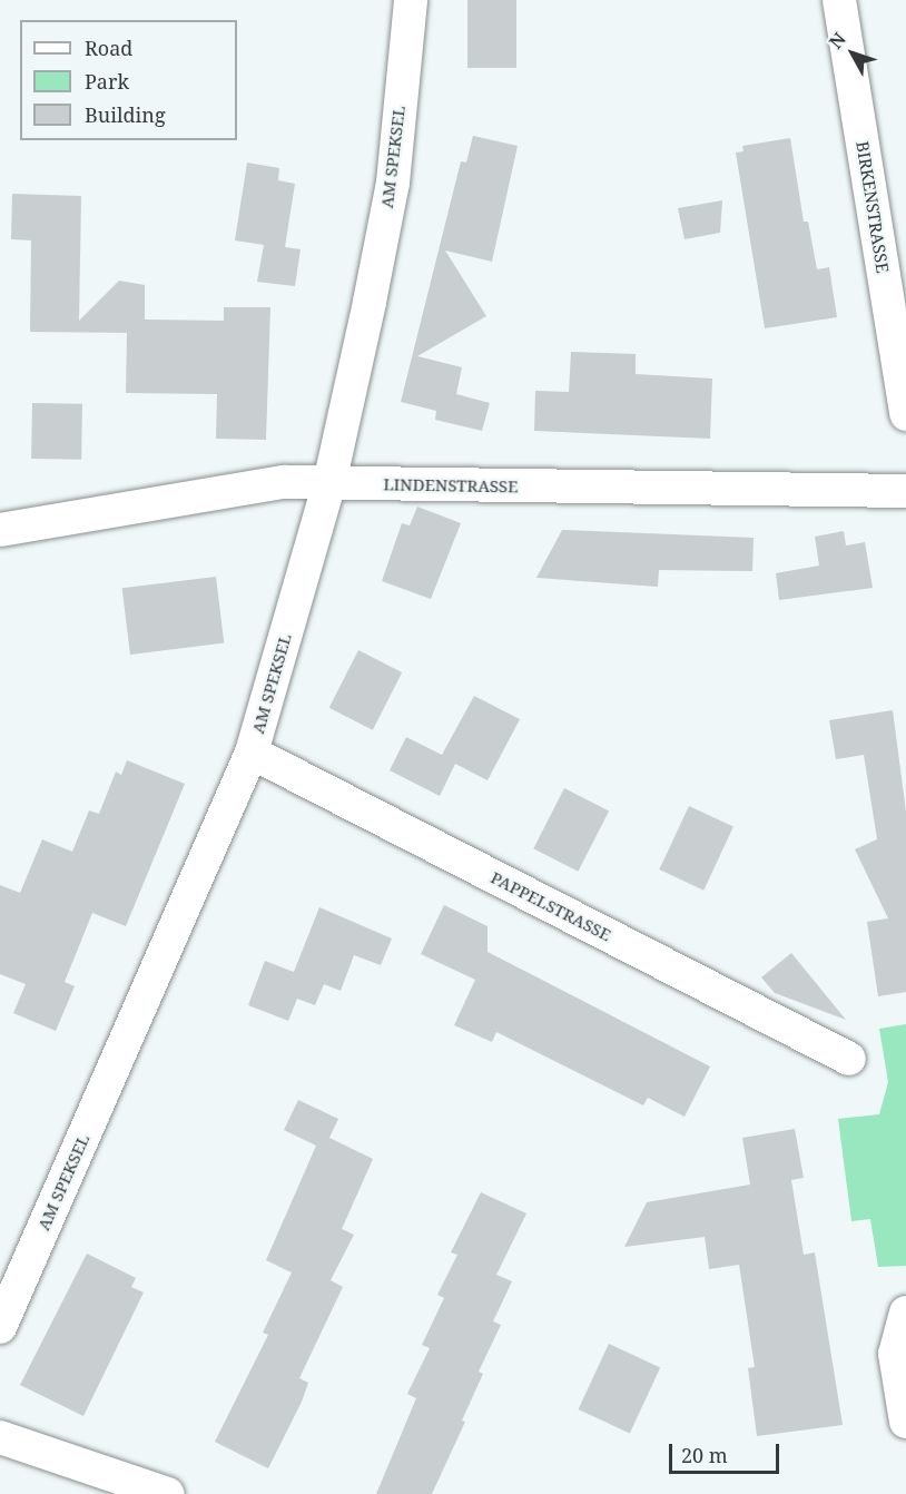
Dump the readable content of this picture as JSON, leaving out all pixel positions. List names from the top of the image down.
{
  "streets": {
    "street": [
      "AM SPEKSEL",
      "BIRKENSTRASSE",
      "LINDENSTRASSE",
      "PAPPELSTRASSE"
    ]
  },
  "crossings": [
    ["AM SPEKSEL", "LINDENSTRASSE"],
    ["AM SPEKSEL", "PAPPELSTRASSE"]
  ],
  "legend": ["Road", "Park", "Building"],
  "scale_bar": "20 m",
  "north": "top left"
}
